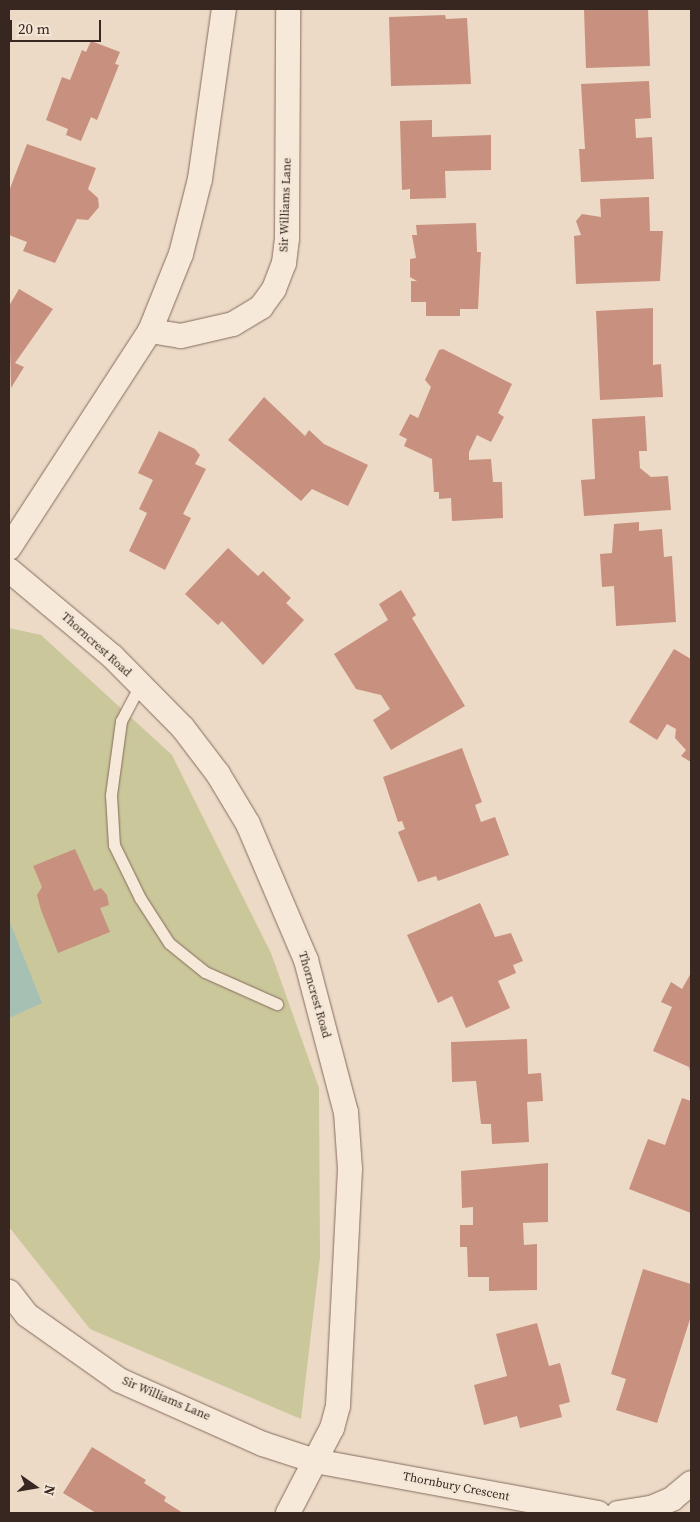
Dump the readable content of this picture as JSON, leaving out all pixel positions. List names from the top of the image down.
{
  "streets": {
    "street": ["Sir Williams Lane", "Thorncrest Road", "Thornbury Crescent"]
  },
  "crossings": [
    ["Sir Williams Lane", "Thorncrest Road"],
    ["Sir Williams Lane", "Thornbury Crescent"],
    ["Thorncrest Road", "Thornbury Crescent"]
  ],
  "scale_bar": "20 m",
  "north": "right"
}
